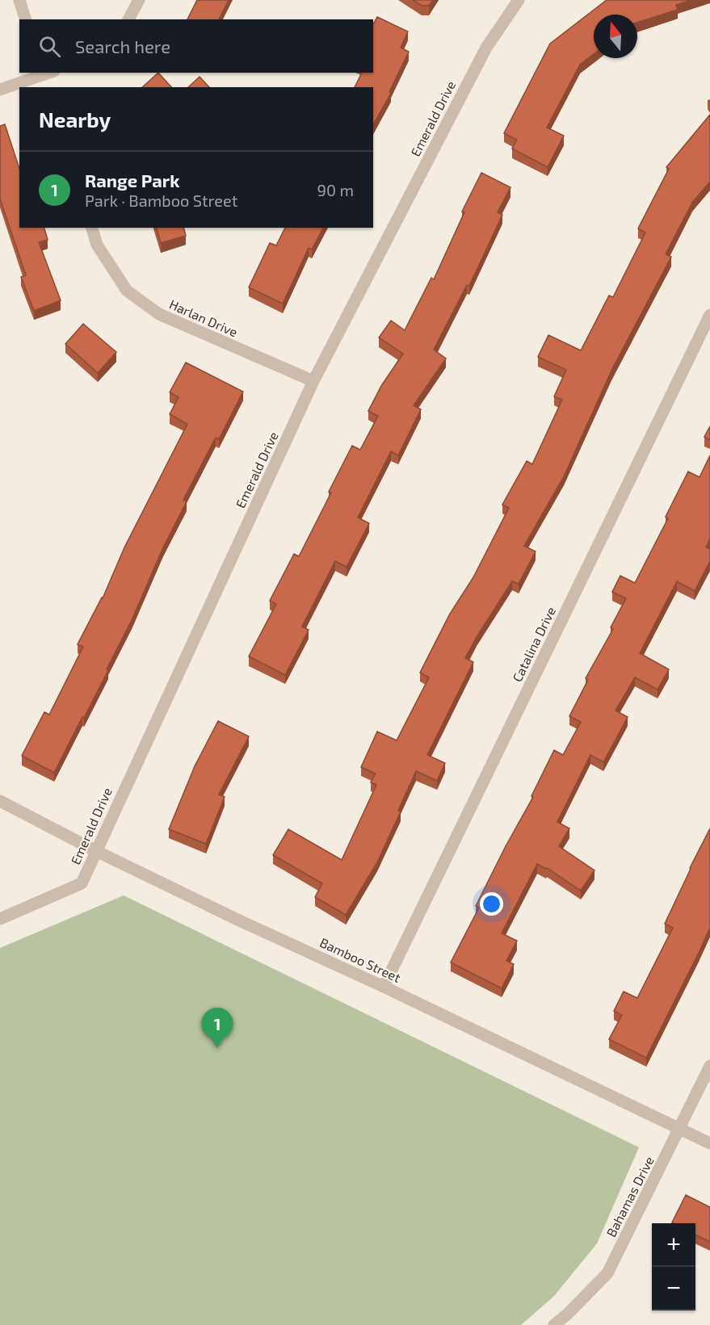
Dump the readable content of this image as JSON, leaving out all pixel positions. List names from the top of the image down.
{
  "streets": {
    "street": [
      "Emerald Drive",
      "Harlan Drive",
      "Catalina Drive",
      "Bamboo Street",
      "Bahamas Drive"
    ]
  },
  "crossings": [
    ["Emerald Drive", "Harlan Drive"],
    ["Emerald Drive", "Bamboo Street"],
    ["Catalina Drive", "Bamboo Street"],
    ["Bamboo Street", "Bahamas Drive"]
  ],
  "north": "top",
  "page": {
    "search": "Search here",
    "heading": "Nearby",
    "list": [
      {
        "mark": "1",
        "name": "Range Park",
        "note": "Park · Bamboo Street",
        "value": "90 m"
      }
    ],
    "pins": "1",
    "map_buttons": ["+", "−"]
  }
}
